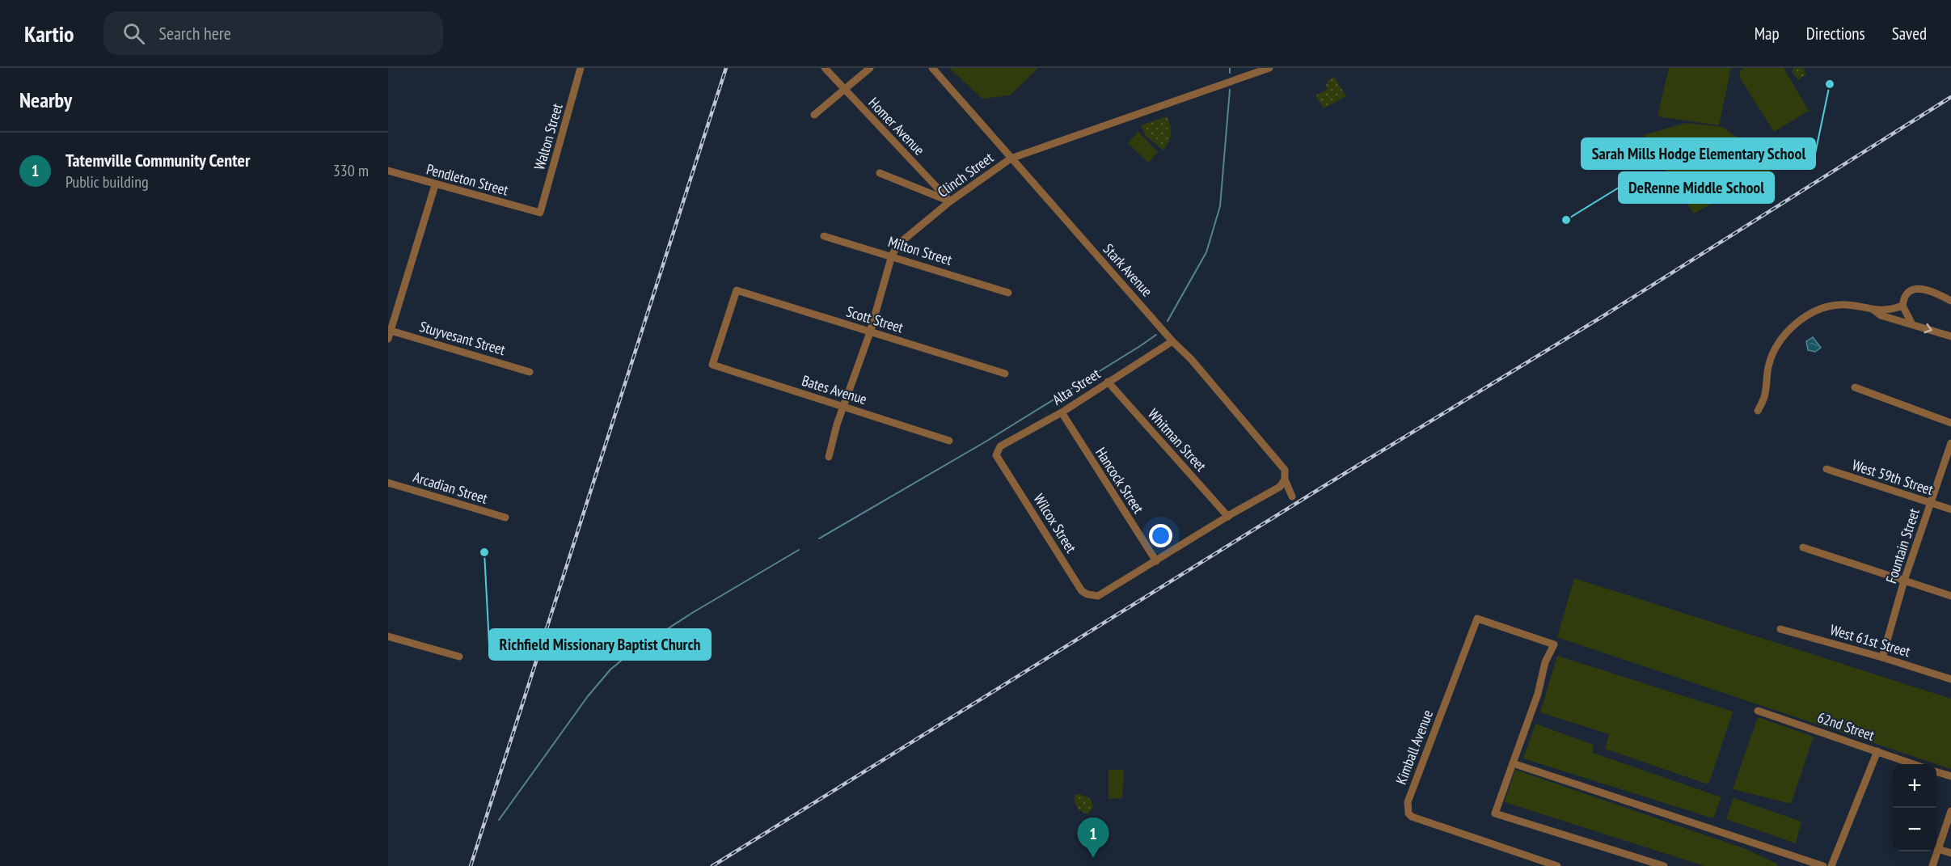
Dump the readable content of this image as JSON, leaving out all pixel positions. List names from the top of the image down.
{
  "streets": {
    "street": [
      "Homer Avenue",
      "Walton Street",
      "Clinch Street",
      "Pendleton Street",
      "Milton Street",
      "Stark Avenue",
      "Scott Street",
      "Stuyvesant Street",
      "Alta Street",
      "Bates Avenue",
      "Whitman Street",
      "West 59th Street",
      "Hancock Street",
      "Arcadian Street",
      "Wilcox Street",
      "Fountain Street",
      "West 61st Street",
      "62nd Street",
      "Kimball Avenue"
    ]
  },
  "crossings": [
    ["Homer Avenue", "Clinch Street"],
    ["Walton Street", "Pendleton Street"],
    ["Clinch Street", "Milton Street"],
    ["Clinch Street", "Stark Avenue"],
    ["Clinch Street", "Scott Street"],
    ["Clinch Street", "Bates Avenue"],
    ["Stark Avenue", "Alta Street"],
    ["Scott Street", "Bates Avenue"],
    ["Alta Street", "Whitman Street"],
    ["Alta Street", "Hancock Street"],
    ["Alta Street", "Wilcox Street"],
    ["West 59th Street", "Fountain Street"],
    ["Hancock Street", "Wilcox Street"],
    ["Fountain Street", "West 61st Street"]
  ],
  "places": ["Sarah Mills Hodge Elementary School", "DeRenne Middle School", "Richfield Missionary Baptist Church"],
  "page": {
    "header": "Kartio",
    "search": "Search here",
    "nav": ["Map", "Directions", "Saved"],
    "heading": "Nearby",
    "list": [
      {
        "mark": "1",
        "name": "Tatemville Community Center",
        "note": "Public building",
        "value": "330 m"
      }
    ],
    "map_buttons": ["+", "−"],
    "pins": "1"
  }
}
